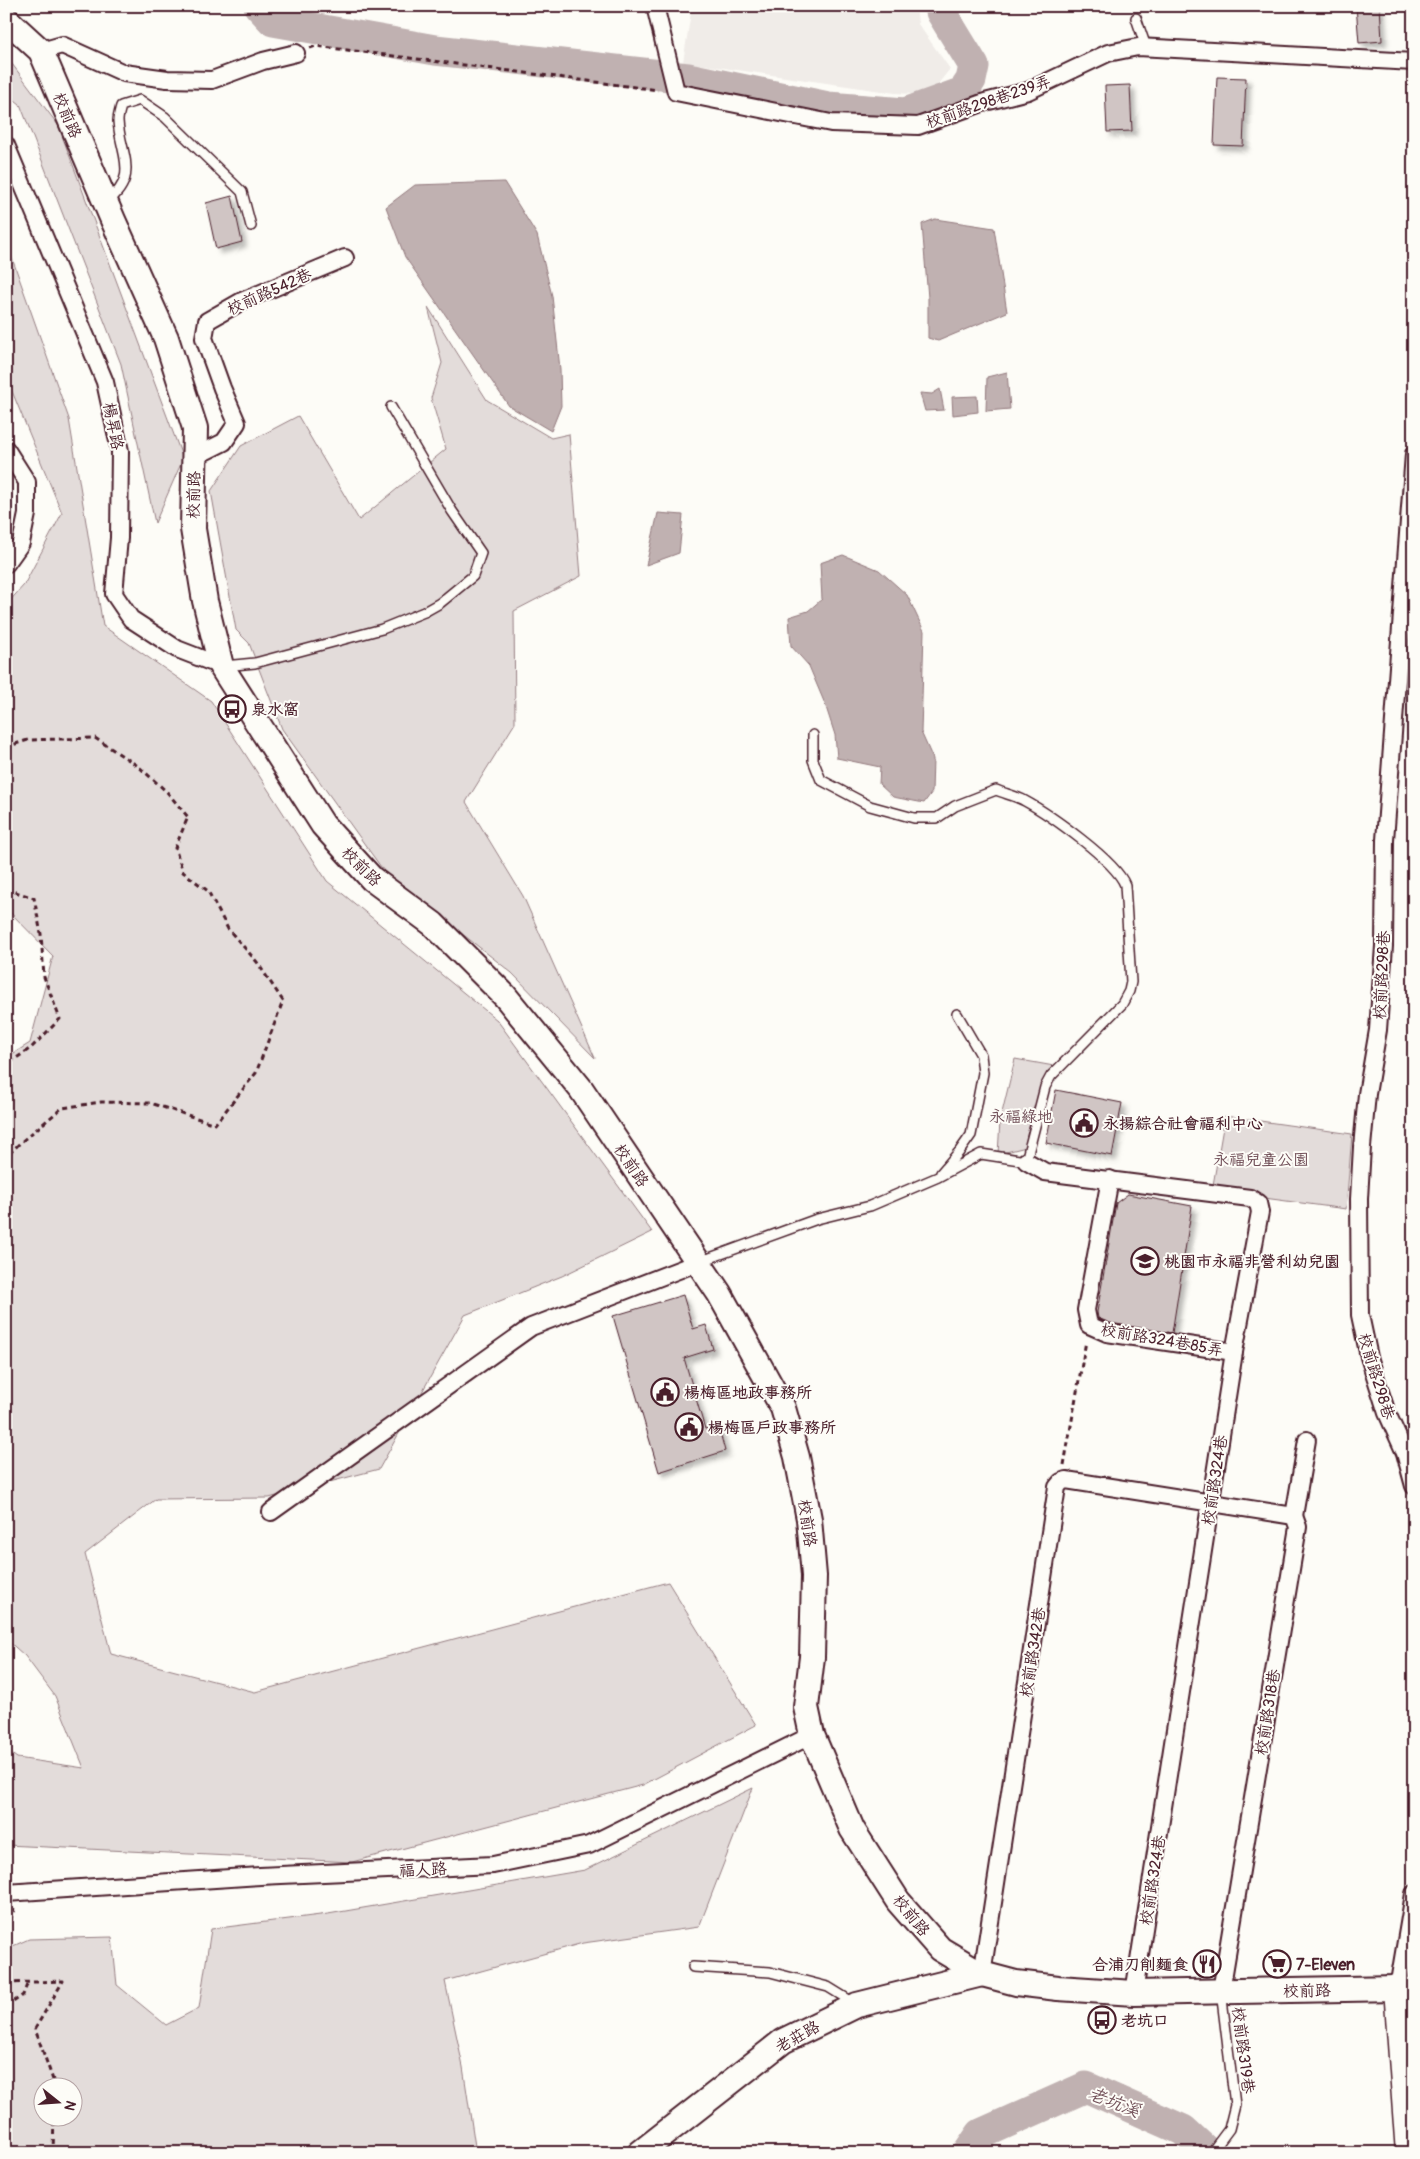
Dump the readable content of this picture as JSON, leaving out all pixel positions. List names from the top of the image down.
{
  "streets": {
    "street": [
      "校前路298巷239弄",
      "校前路",
      "校前路542巷",
      "楊昇路",
      "校前路298巷",
      "校前路324巷85弄",
      "校前路324巷",
      "校前路342巷",
      "校前路318巷",
      "福人路",
      "老莊路"
    ],
    "lane": ["校前路319巷"]
  },
  "crossings": [
    ["校前路", "校前路542巷"],
    ["校前路", "楊昇路"],
    ["校前路", "校前路324巷"],
    ["校前路", "校前路342巷"],
    ["校前路", "校前路318巷"],
    ["校前路", "福人路"],
    ["校前路", "老莊路"],
    ["校前路", "校前路319巷"],
    ["校前路324巷85弄", "校前路324巷"],
    ["校前路342巷", "老莊路"],
    ["校前路318巷", "校前路319巷"]
  ],
  "water": ["老坑溪"],
  "parks": ["永福綠地", "永福兒童公園"],
  "places": {
    "bus stop": ["泉水窩", "老坑口"],
    "public building": ["永揚綜合社會福利中心", "楊梅區地政事務所", "楊梅區戶政事務所"],
    "school or university": ["桃園市永福非營利幼兒園"],
    "restaurant": ["合浦刀削麵食"],
    "supermarket": ["7-Eleven"]
  },
  "north": "right"
}
